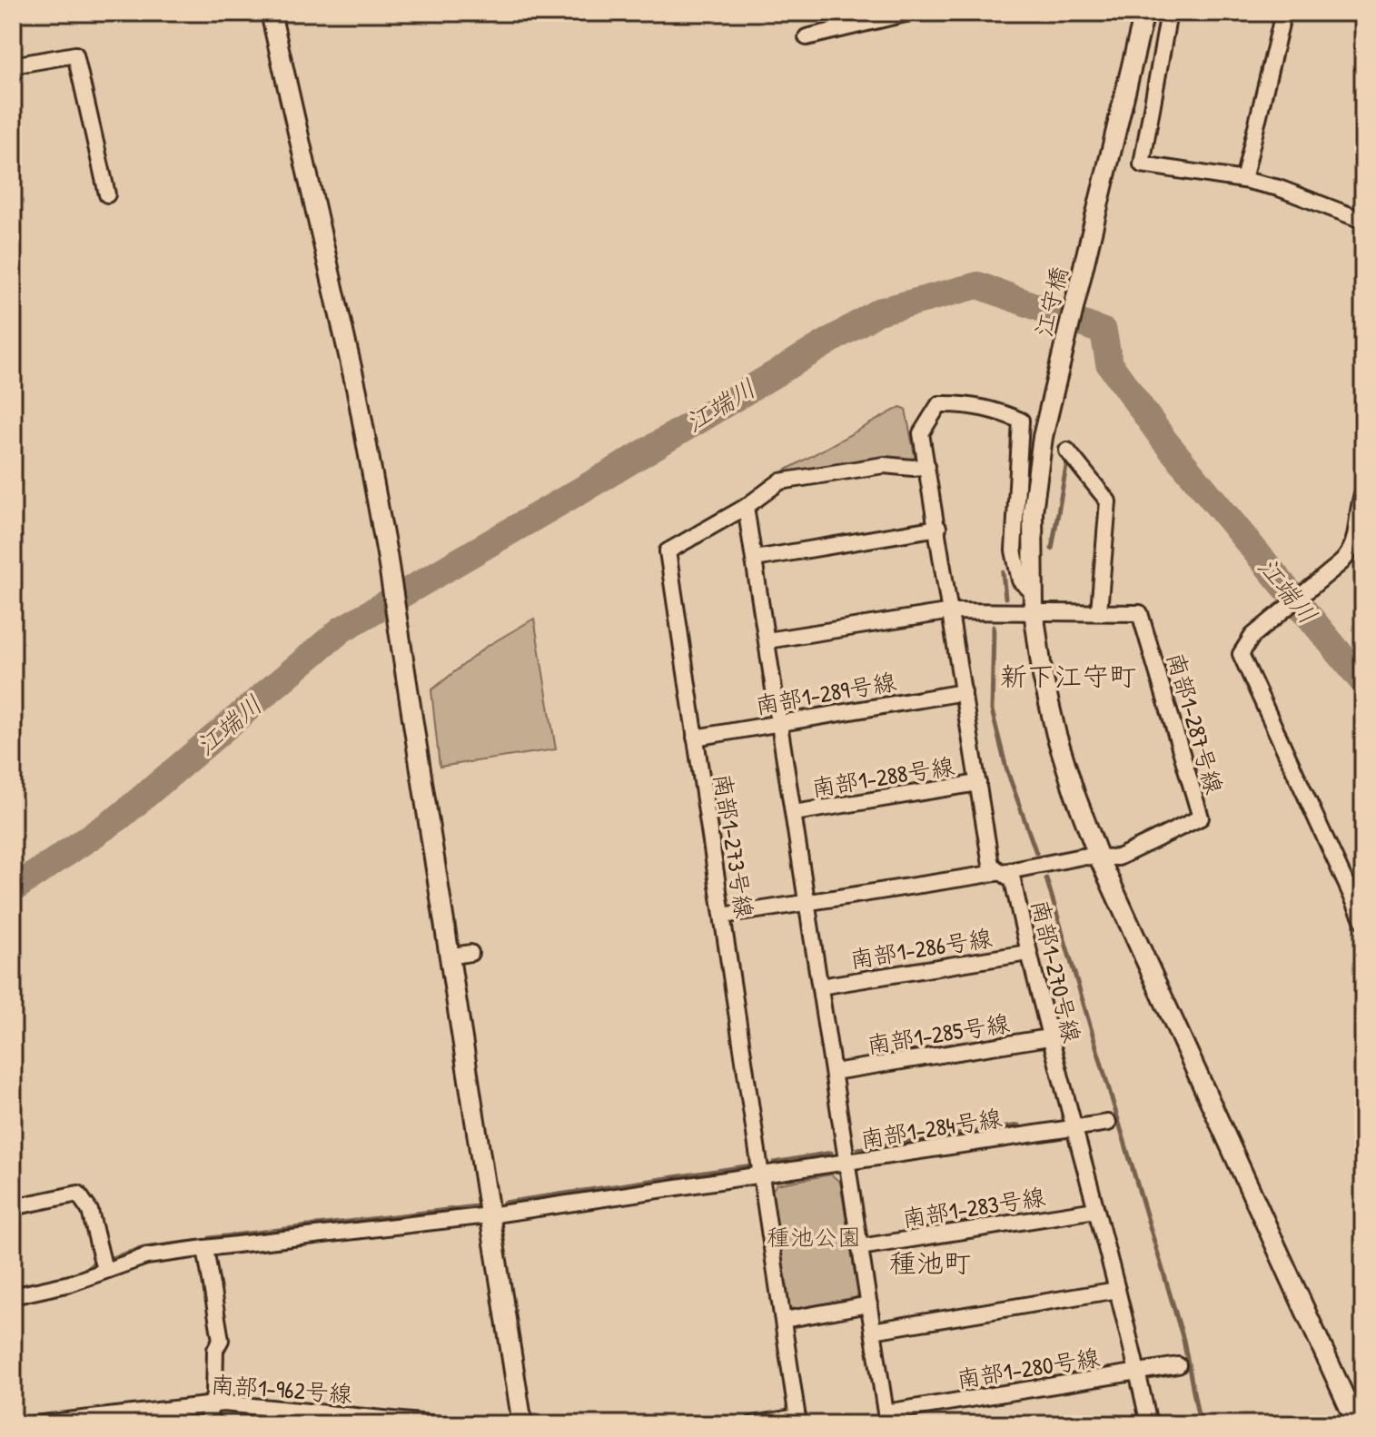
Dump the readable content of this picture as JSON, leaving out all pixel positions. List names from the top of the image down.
{
  "streets": {
    "street": [
      "江守橋",
      "南部1-289号線",
      "南部1-287号線",
      "南部1-288号線",
      "南部1-273号線",
      "南部1-286号線",
      "南部1-270号線",
      "南部1-285号線",
      "南部1-284号線",
      "南部1-283号線",
      "南部1-280号線",
      "南部1-962号線"
    ]
  },
  "crossings": [
    ["江守橋", "南部1-287号線"],
    ["江守橋", "南部1-270号線"],
    ["南部1-289号線", "南部1-273号線"],
    ["南部1-289号線", "南部1-270号線"],
    ["南部1-287号線", "南部1-273号線"],
    ["南部1-287号線", "南部1-270号線"],
    ["南部1-288号線", "南部1-270号線"],
    ["南部1-273号線", "南部1-270号線"],
    ["南部1-273号線", "南部1-284号線"],
    ["南部1-286号線", "南部1-270号線"],
    ["南部1-270号線", "南部1-285号線"],
    ["南部1-270号線", "南部1-284号線"],
    ["南部1-270号線", "南部1-283号線"],
    ["南部1-270号線", "南部1-280号線"]
  ],
  "districts": ["新下江守町", "種池町"],
  "water": ["江端川"],
  "parks": ["種池公園"]
}
